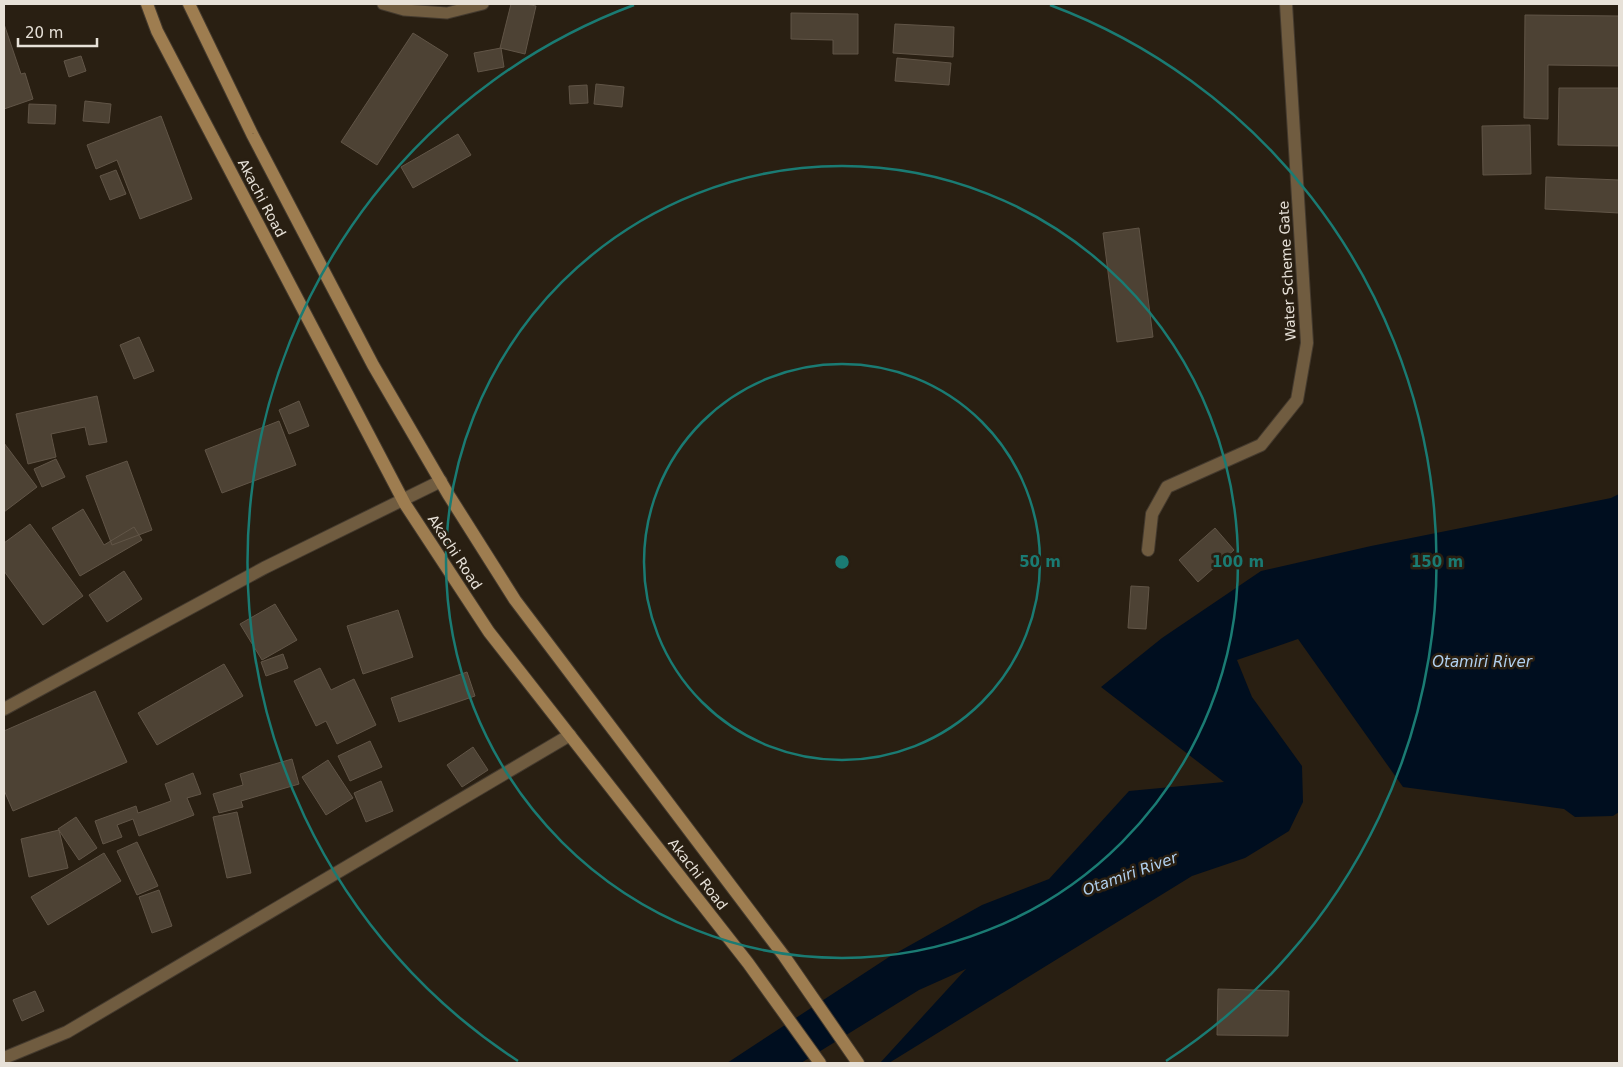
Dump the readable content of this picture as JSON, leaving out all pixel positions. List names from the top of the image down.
{
  "streets": {
    "main road": ["Akachi Road"],
    "street": ["Water Scheme Gate"]
  },
  "water": ["Otamiri River"],
  "scale_bar": "20 m",
  "rings": ["50 m", "100 m", "150 m"]
}
